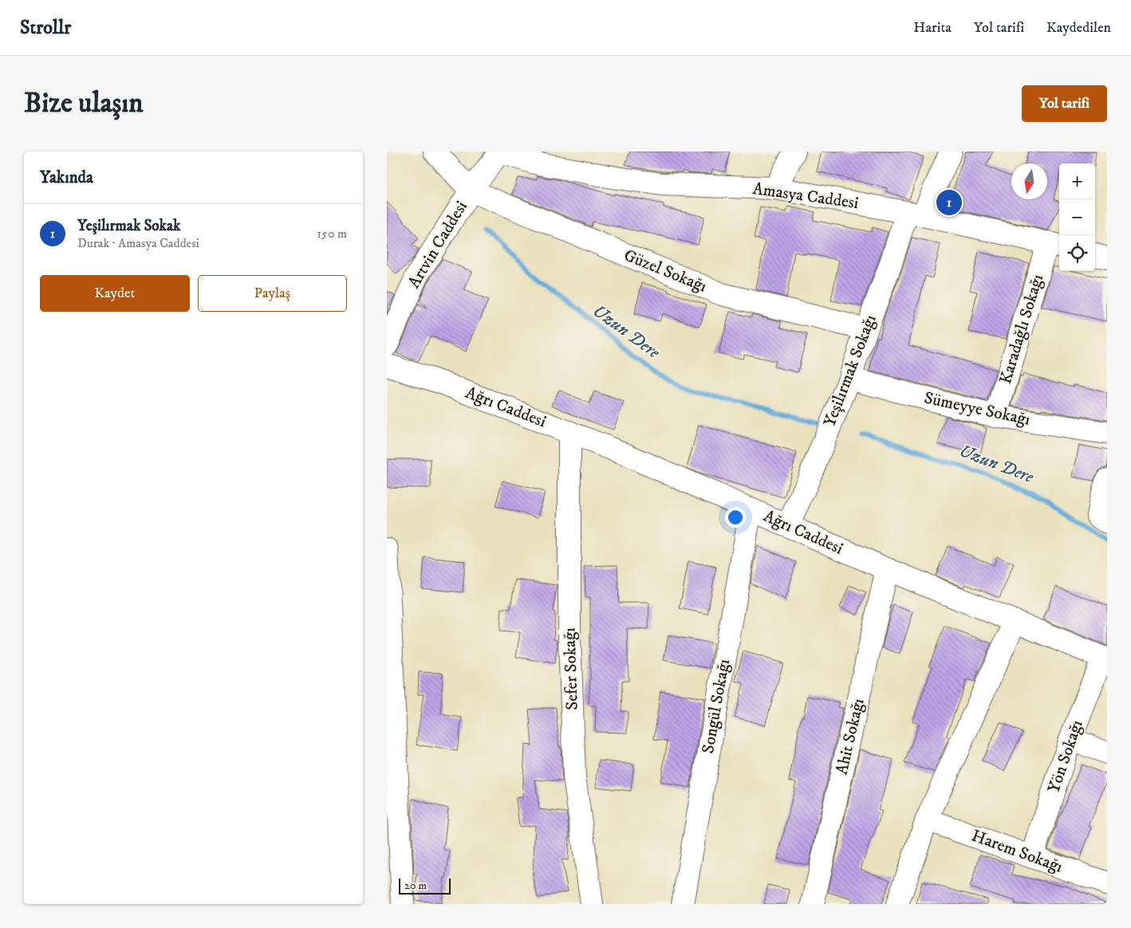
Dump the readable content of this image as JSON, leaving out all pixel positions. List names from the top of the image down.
{
  "streets": {
    "street": [
      "Amasya Caddesi",
      "Artvin Caddesi",
      "Güzel Sokağı",
      "Karadağlı Sokağı",
      "Yeşilırmak Sokağı",
      "Ağrı Caddesi",
      "Sümeyye Sokağı",
      "Sefer Sokağı",
      "Songül Sokağı",
      "Ahit Sokağı",
      "Yön Sokağı",
      "Harem Sokağı"
    ]
  },
  "crossings": [
    ["Amasya Caddesi", "Artvin Caddesi"],
    ["Amasya Caddesi", "Karadağlı Sokağı"],
    ["Amasya Caddesi", "Yeşilırmak Sokağı"],
    ["Artvin Caddesi", "Güzel Sokağı"],
    ["Güzel Sokağı", "Yeşilırmak Sokağı"],
    ["Karadağlı Sokağı", "Sümeyye Sokağı"],
    ["Yeşilırmak Sokağı", "Ağrı Caddesi"],
    ["Yeşilırmak Sokağı", "Sümeyye Sokağı"],
    ["Ağrı Caddesi", "Sefer Sokağı"],
    ["Ağrı Caddesi", "Songül Sokağı"],
    ["Ağrı Caddesi", "Ahit Sokağı"],
    ["Ağrı Caddesi", "Yön Sokağı"],
    ["Yön Sokağı", "Harem Sokağı"]
  ],
  "water": ["Uzun Dere"],
  "scale_bar": "20 m",
  "north": "bottom",
  "page": {
    "header": "Strollr",
    "nav": ["Harita", "Yol tarifi", "Kaydedilen"],
    "buttons": [
      "Yol tarifi",
      ["Kaydet", "Paylaş"]
    ],
    "title": "Bize ulaşın",
    "heading": "Yakında",
    "map_buttons": ["+", "−"],
    "pins": "1",
    "list": [
      {
        "mark": "1",
        "name": "Yeşilırmak Sokak",
        "note": "Durak · Amasya Caddesi",
        "value": "150 m"
      }
    ],
    "scale": "20 m"
  }
}
